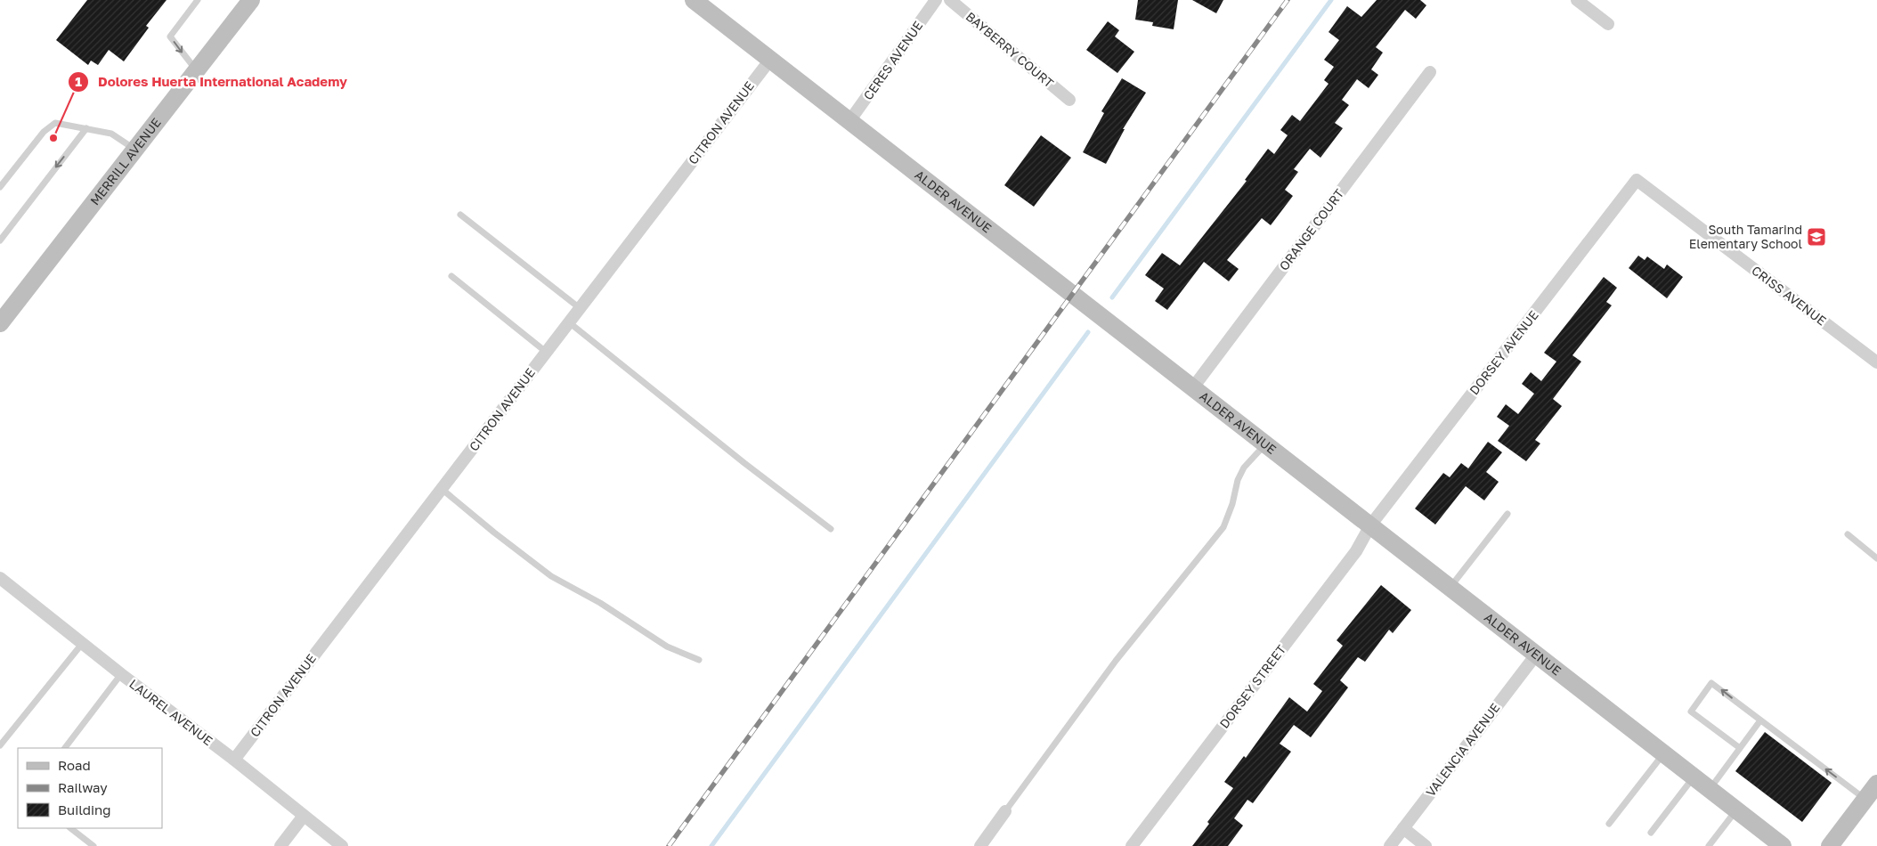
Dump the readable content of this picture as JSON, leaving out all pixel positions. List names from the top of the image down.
{
  "streets": {
    "main road": ["MERRILL AVENUE", "ALDER AVENUE"],
    "street": [
      "BAYBERRY COURT",
      "CERES AVENUE",
      "CITRON AVENUE",
      "ORANGE COURT",
      "CRISS AVENUE",
      "DORSEY AVENUE",
      "DORSEY STREET",
      "LAUREL AVENUE",
      "VALENCIA AVENUE"
    ]
  },
  "crossings": [
    ["CERES AVENUE", "ALDER AVENUE"],
    ["CITRON AVENUE", "ALDER AVENUE"],
    ["CITRON AVENUE", "LAUREL AVENUE"],
    ["ALDER AVENUE", "ORANGE COURT"],
    ["ALDER AVENUE", "DORSEY AVENUE"],
    ["ALDER AVENUE", "DORSEY STREET"],
    ["ALDER AVENUE", "VALENCIA AVENUE"],
    ["CRISS AVENUE", "DORSEY AVENUE"],
    ["DORSEY AVENUE", "DORSEY STREET"]
  ],
  "places": {
    "other": ["Dolores Huerta International Academy"],
    "school or university": ["South Tamarind Elementary School"]
  },
  "legend": ["Road", "Railway", "Building"]
}
